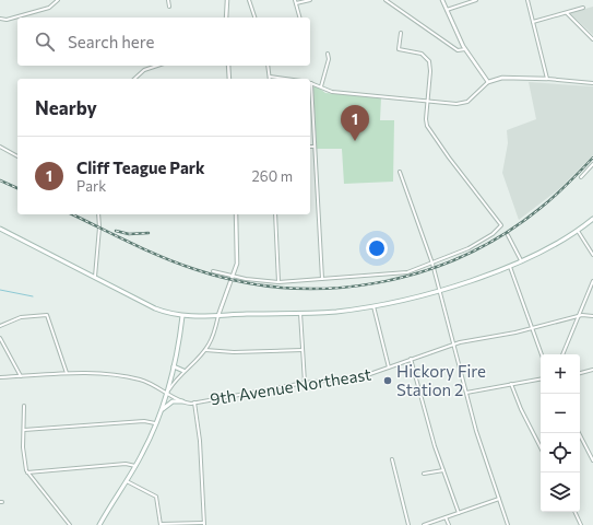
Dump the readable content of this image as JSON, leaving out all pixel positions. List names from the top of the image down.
{
  "streets": {
    "street": ["9th Avenue Northeast"]
  },
  "places": ["Hickory Fire Station 2"],
  "page": {
    "search": "Search here",
    "heading": "Nearby",
    "pins": "1",
    "list": [
      {
        "mark": "1",
        "name": "Cliff Teague Park",
        "note": "Park",
        "value": "260 m"
      }
    ],
    "map_buttons": ["+", "−"]
  }
}
